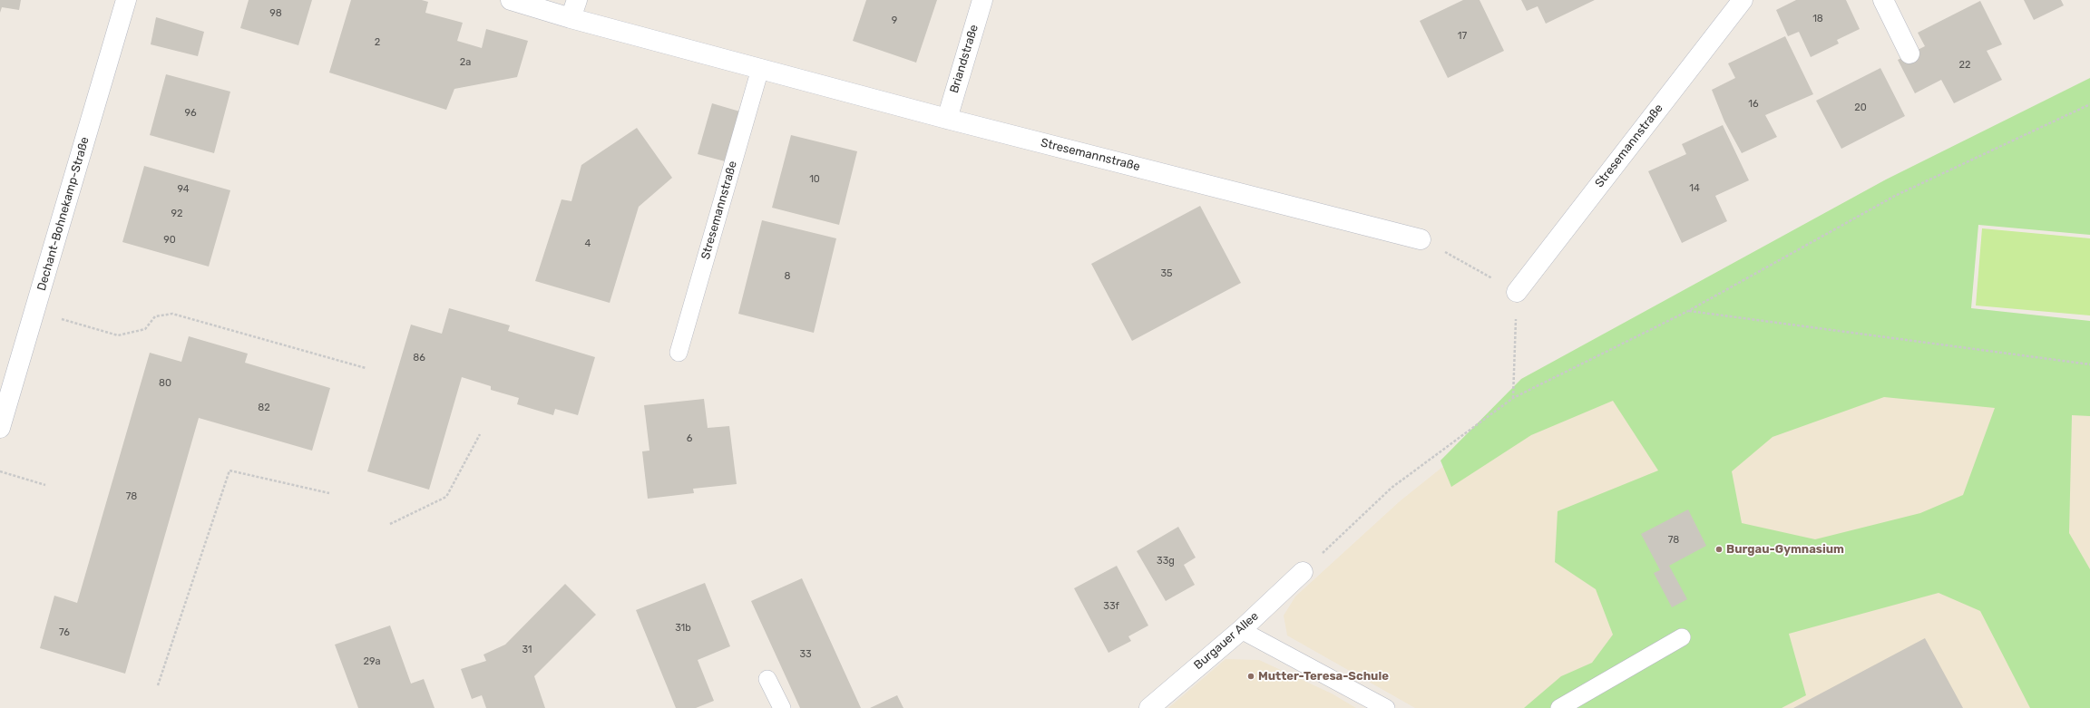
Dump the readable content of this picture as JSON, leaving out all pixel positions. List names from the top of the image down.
{
  "streets": {
    "street": [
      "Briandstraße",
      "Stresemannstraße",
      "Dechant-Bohnekamp-Straße",
      "Burgauer Allee"
    ]
  },
  "crossings": [
    ["Briandstraße", "Stresemannstraße"]
  ],
  "places": ["Burgau-Gymnasium", "Mutter-Teresa-Schule"],
  "house_numbers": [
    "98",
    "18",
    "9",
    "17",
    "2",
    "2a",
    "22",
    "16",
    "20",
    "96",
    "10",
    "14",
    "94",
    "92",
    "90",
    "4",
    "35",
    "8",
    "86",
    "80",
    "82",
    "6",
    "78",
    "78",
    "33g",
    "33f",
    "31b",
    "76",
    "31",
    "33",
    "29a"
  ]
}
